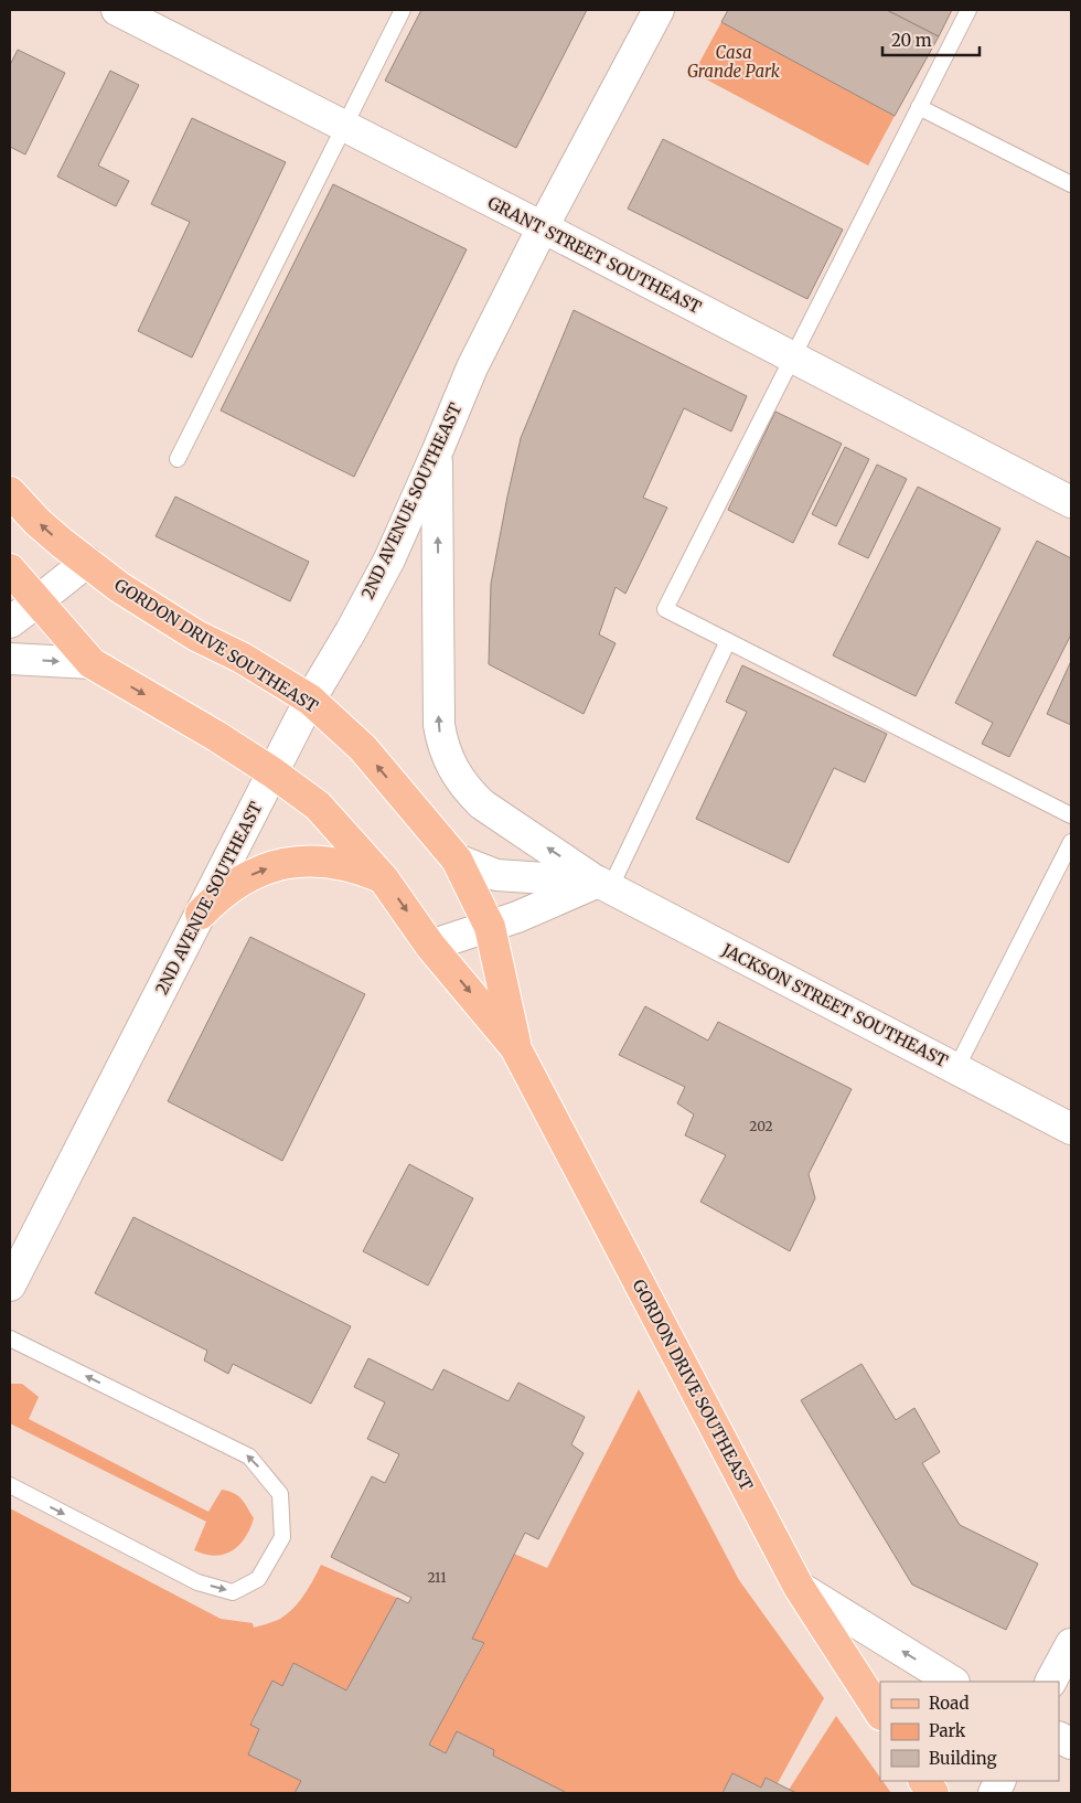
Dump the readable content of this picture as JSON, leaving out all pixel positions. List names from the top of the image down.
{
  "streets": {
    "main road": ["GORDON DRIVE SOUTHEAST"],
    "street": ["GRANT STREET SOUTHEAST", "2ND AVENUE SOUTHEAST", "JACKSON STREET SOUTHEAST"]
  },
  "crossings": [
    ["GRANT STREET SOUTHEAST", "2ND AVENUE SOUTHEAST"],
    ["2ND AVENUE SOUTHEAST", "GORDON DRIVE SOUTHEAST"],
    ["GORDON DRIVE SOUTHEAST", "JACKSON STREET SOUTHEAST"]
  ],
  "parks": ["Casa Grande Park"],
  "house_numbers": ["202", "211"],
  "legend": ["Road", "Park", "Building"],
  "scale_bar": "20 m"
}
